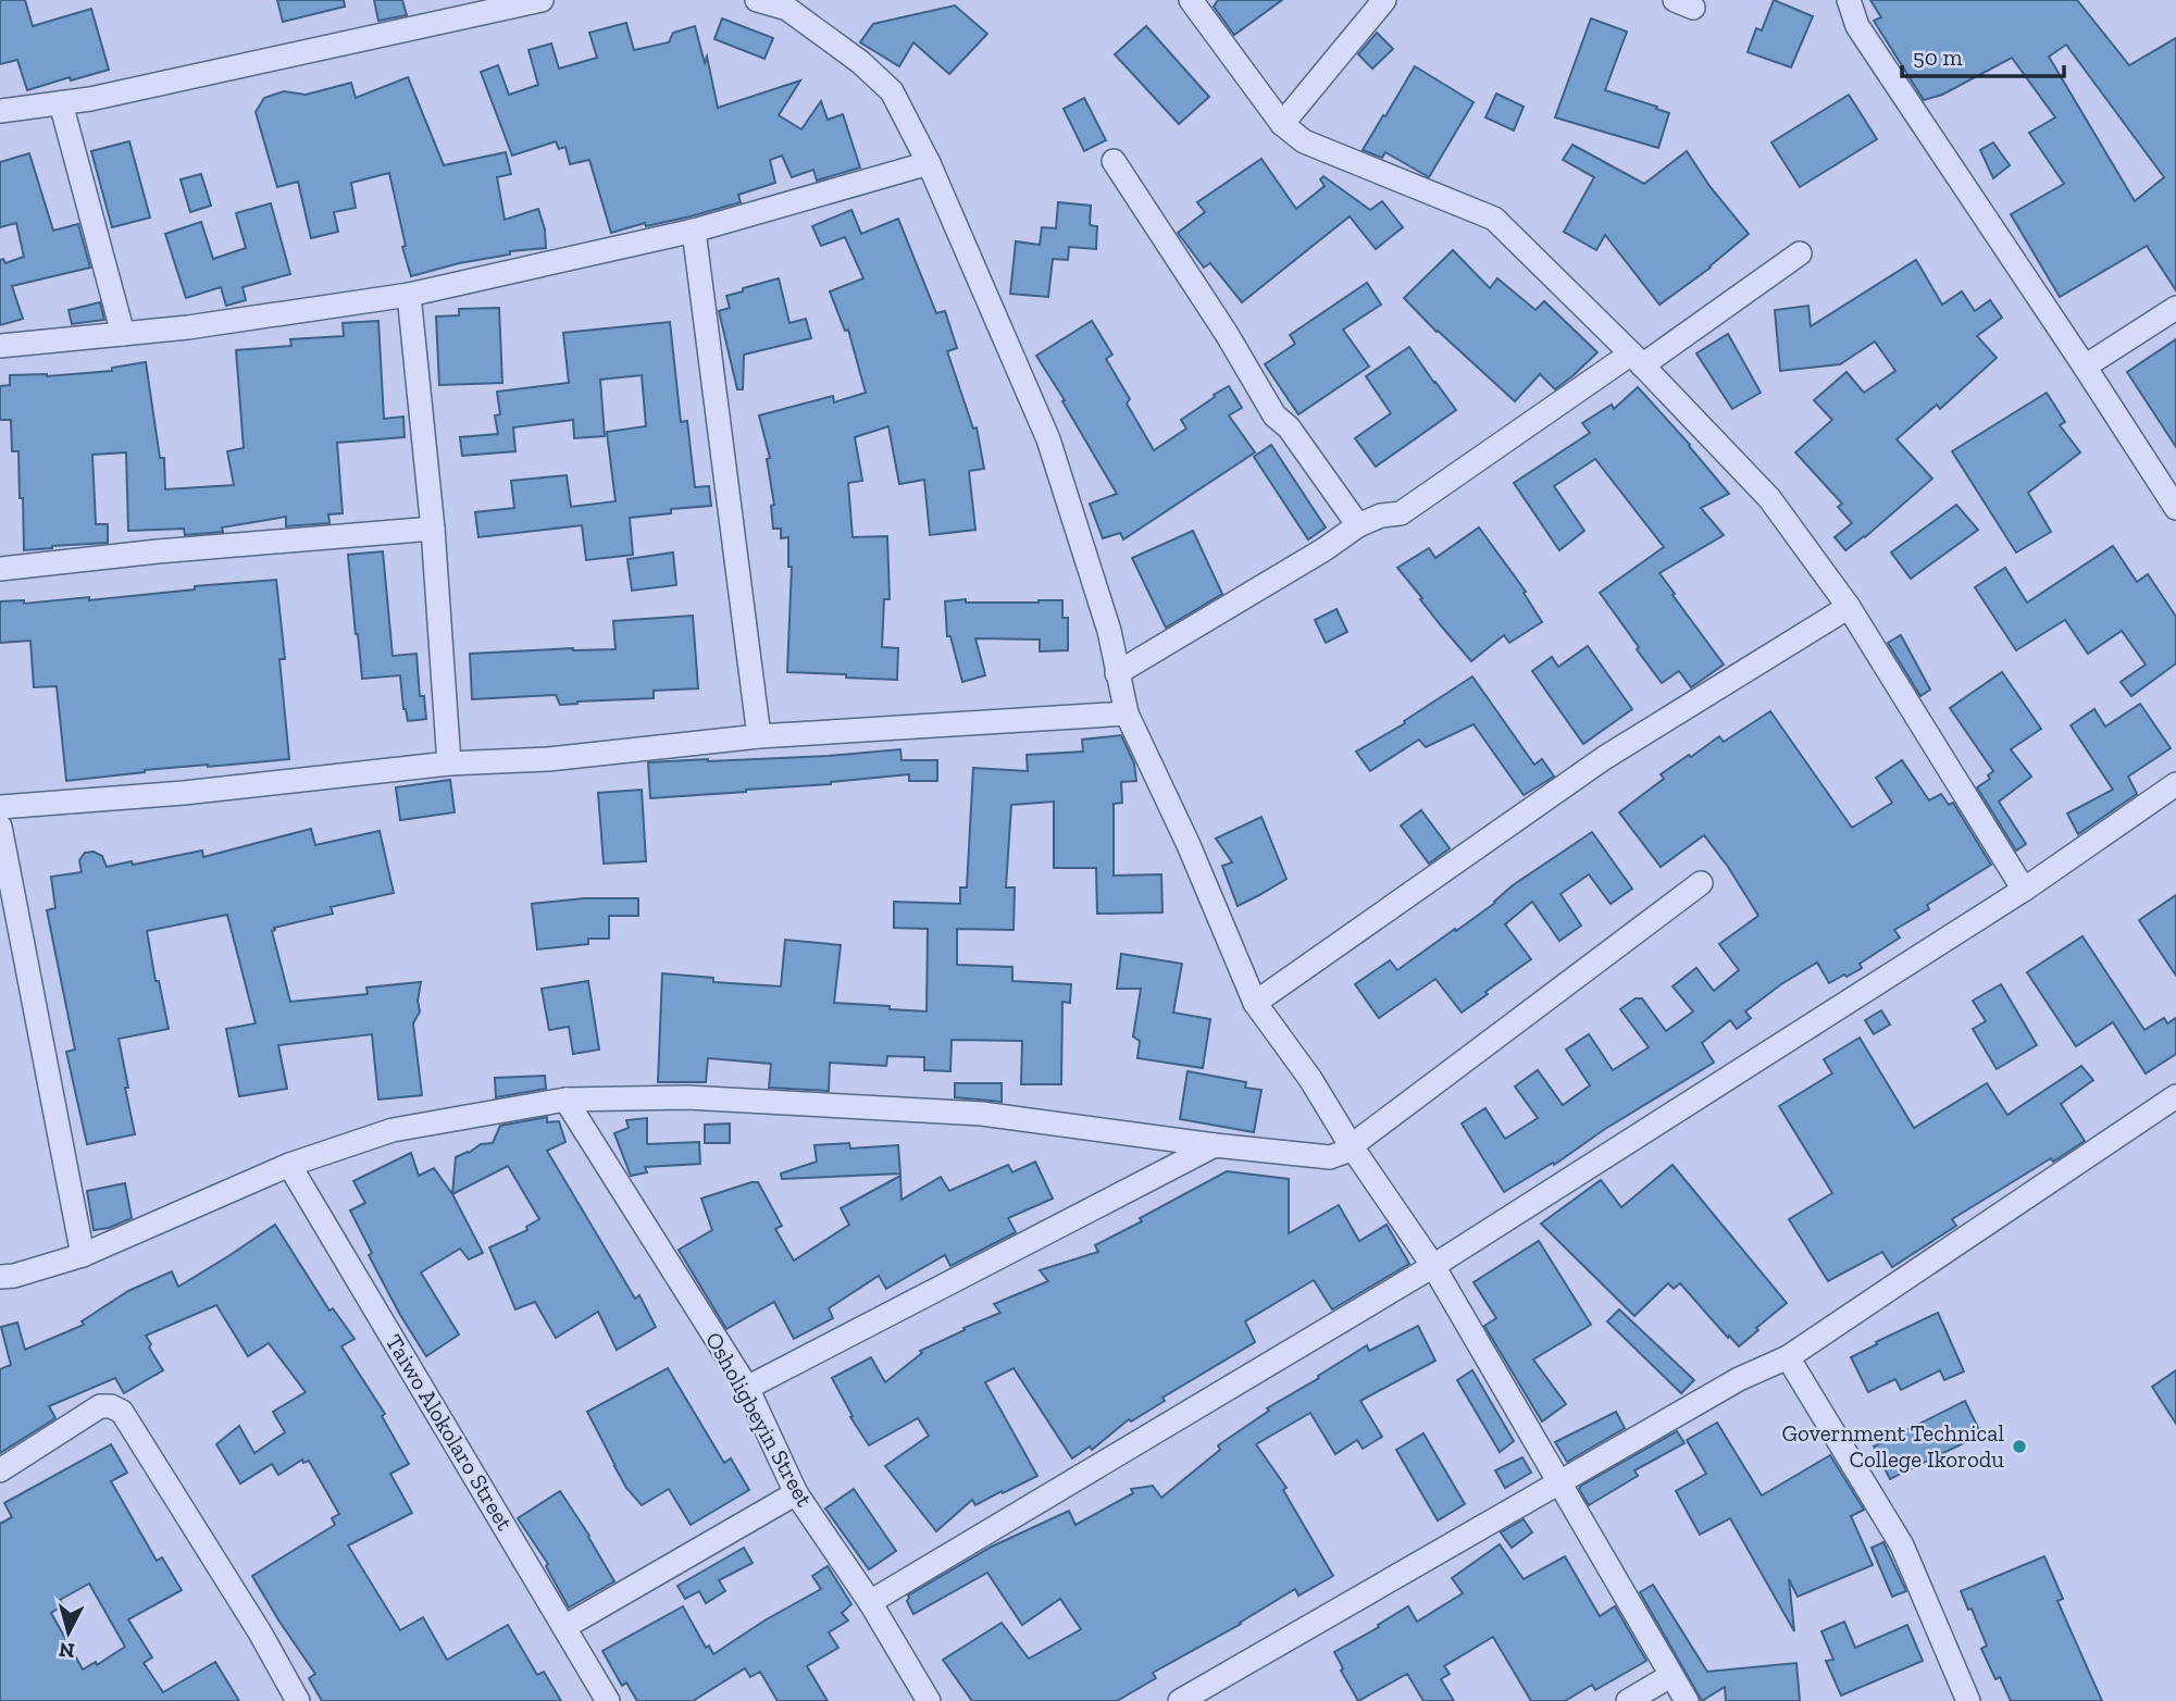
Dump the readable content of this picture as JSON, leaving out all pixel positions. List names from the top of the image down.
{
  "streets": {
    "street": ["Osholigbeyin Street", "Taiwo Alokolaro Street"]
  },
  "places": ["Government Technical College Ikorodu"],
  "scale_bar": "50 m",
  "north": "bottom"
}
